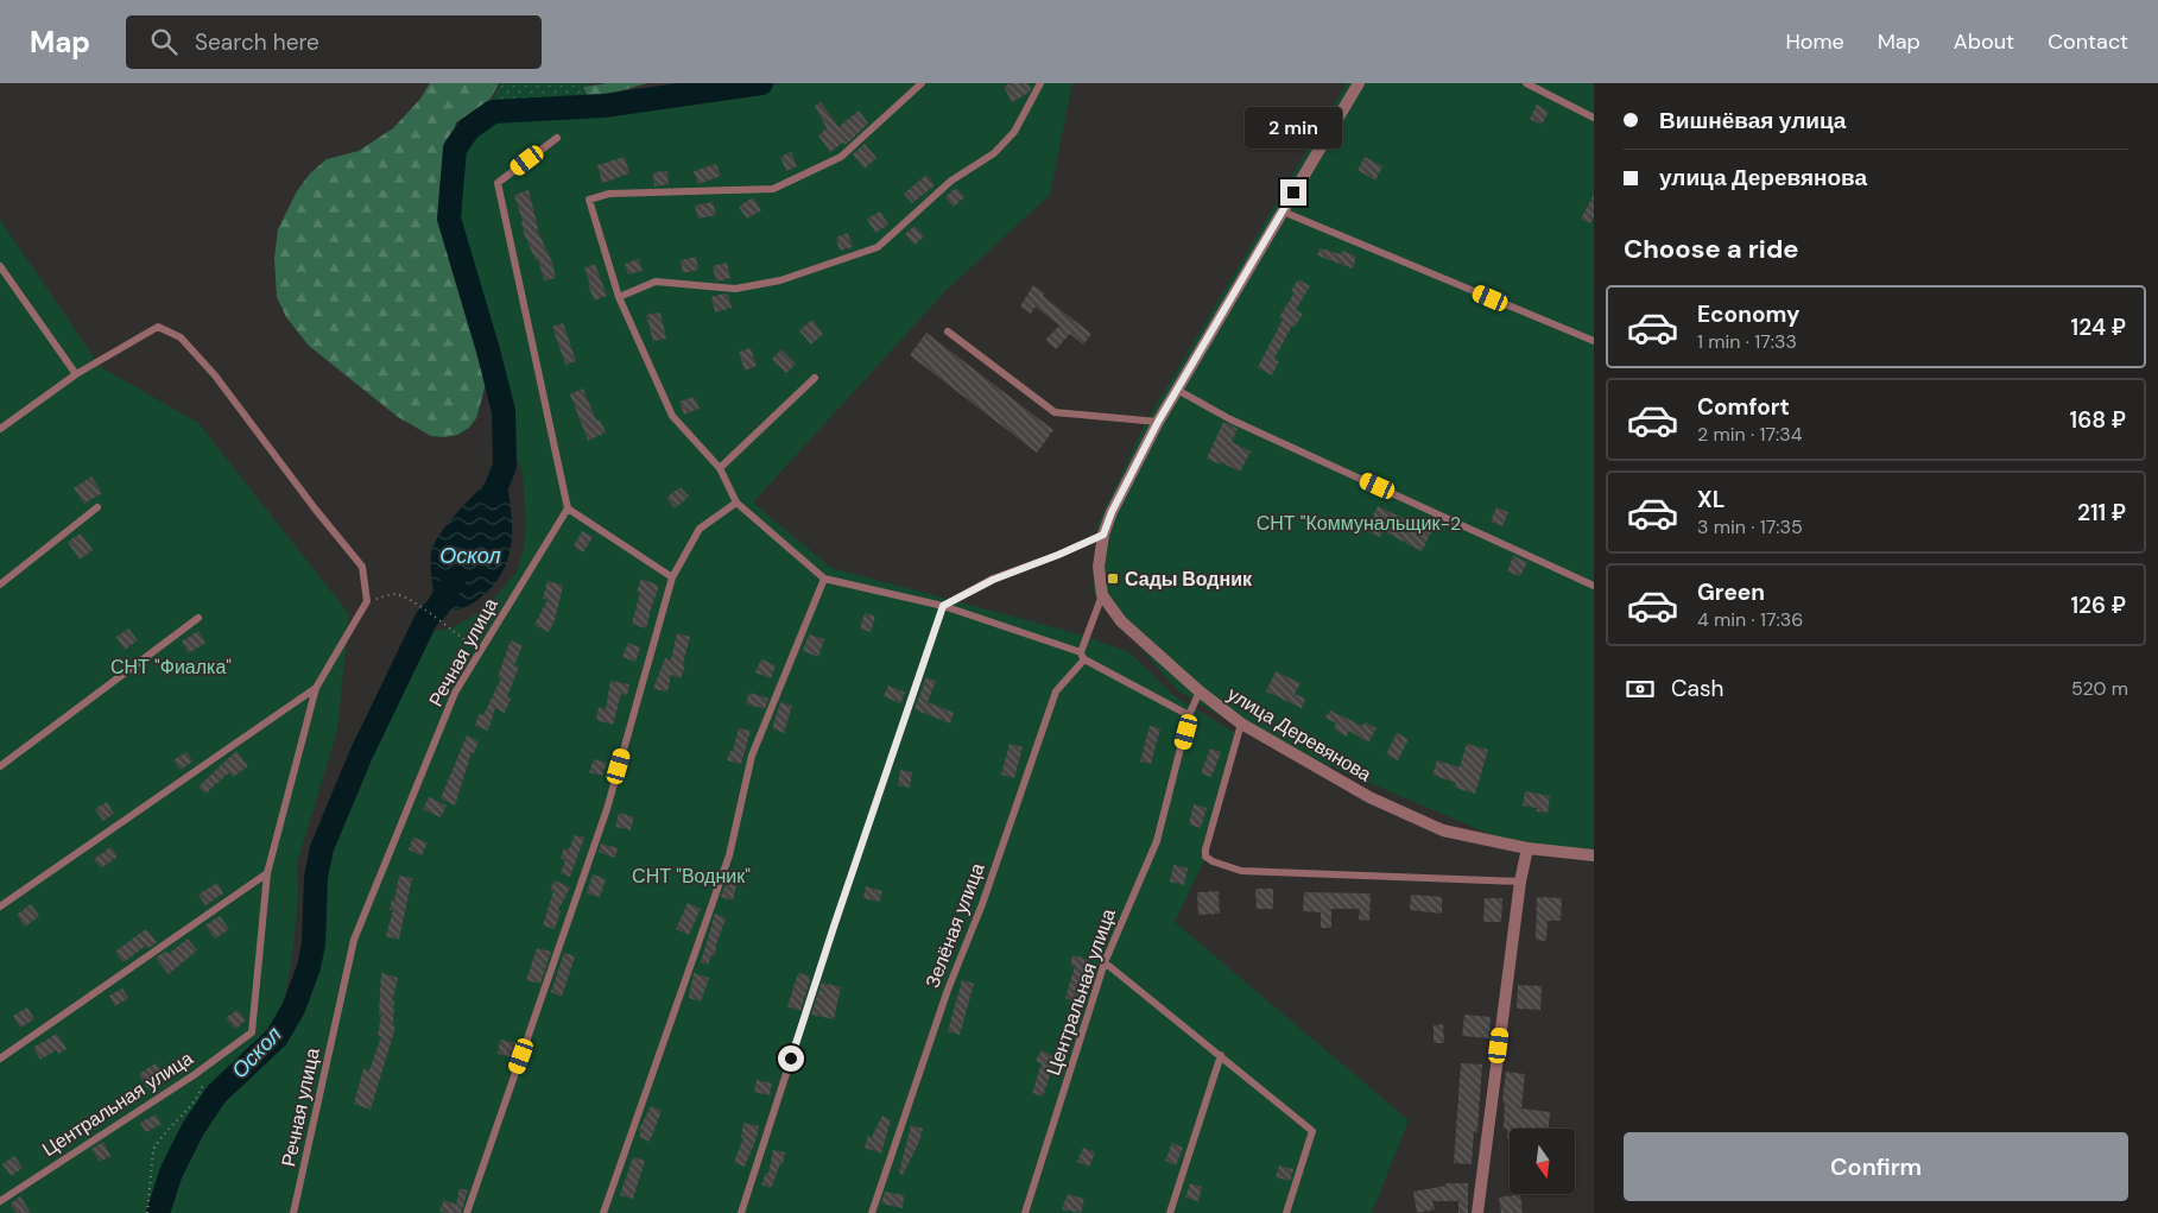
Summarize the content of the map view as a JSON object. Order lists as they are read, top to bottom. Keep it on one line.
{"streets":{"street":["улица Деревянова"],"lane":["Речная улица","Зелёная улица","Центральная улица"]},"crossings":[["улица Деревянова","Центральная улица"]],"water":["Оскол"],"parks":["СНТ \"Коммунальщик-2","СНТ \"Фиалка\"","СНТ \"Водник\""],"places":{"transit":["Сады Водник"]},"north":"bottom","page":{"header":"Map","search":"Search here","nav":["Home","Map","About","Contact"],"banner":["Вишнёвая улица","улица Деревянова"],"bubble":"2 min","heading":"Choose a ride","list":[{"name":"Economy","note":"1 min · 17:33","value":"124 ₽"},{"name":"Comfort","note":"2 min · 17:34","value":"168 ₽"},{"name":"XL","note":"3 min · 17:35","value":"211 ₽"},{"name":"Green","note":"4 min · 17:36","value":"126 ₽"}],"pay":["Cash","520 m"],"buttons":"Confirm"}}
